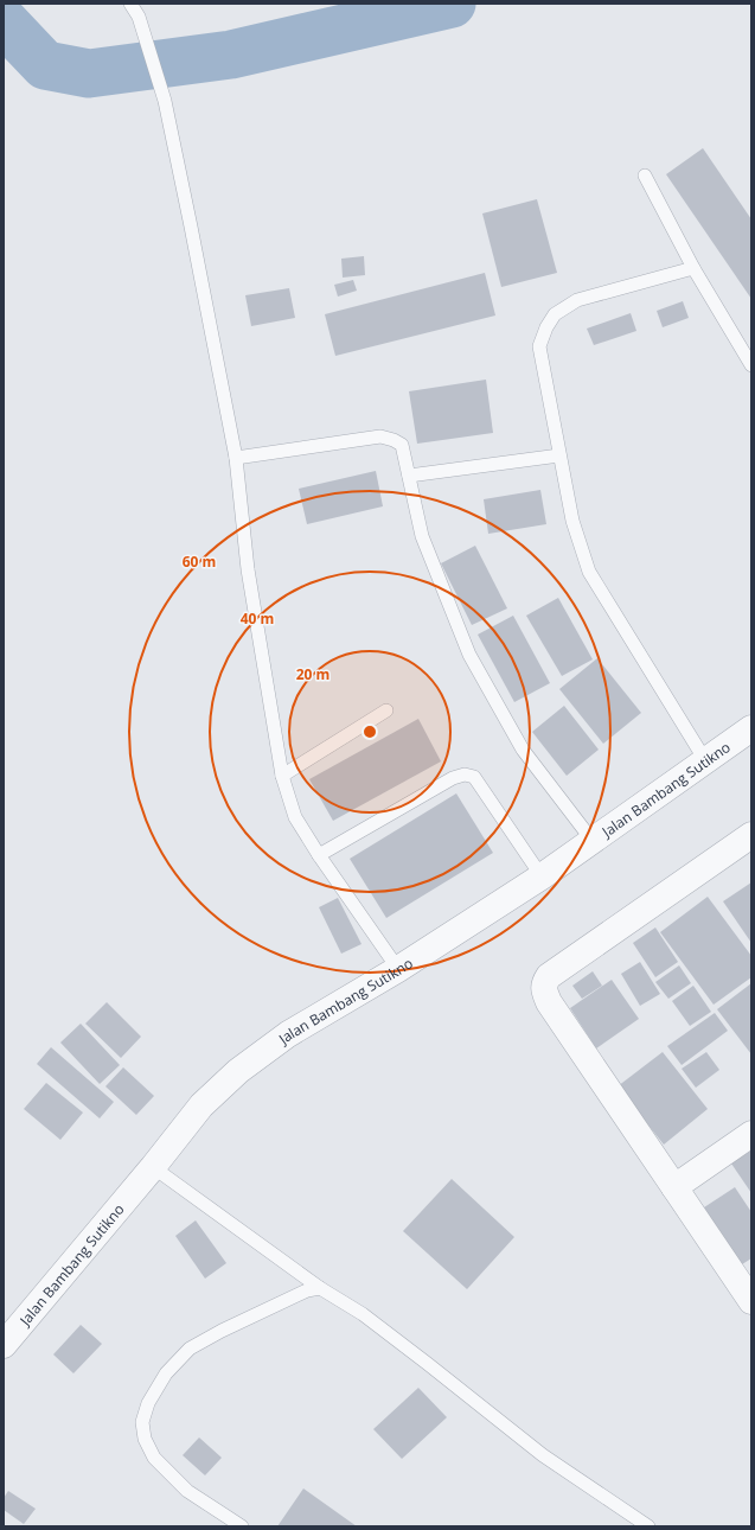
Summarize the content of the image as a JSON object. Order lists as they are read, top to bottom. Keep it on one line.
{"streets":{"street":["Jalan Bambang Sutikno"]},"rings":["60 m","40 m","20 m"]}
